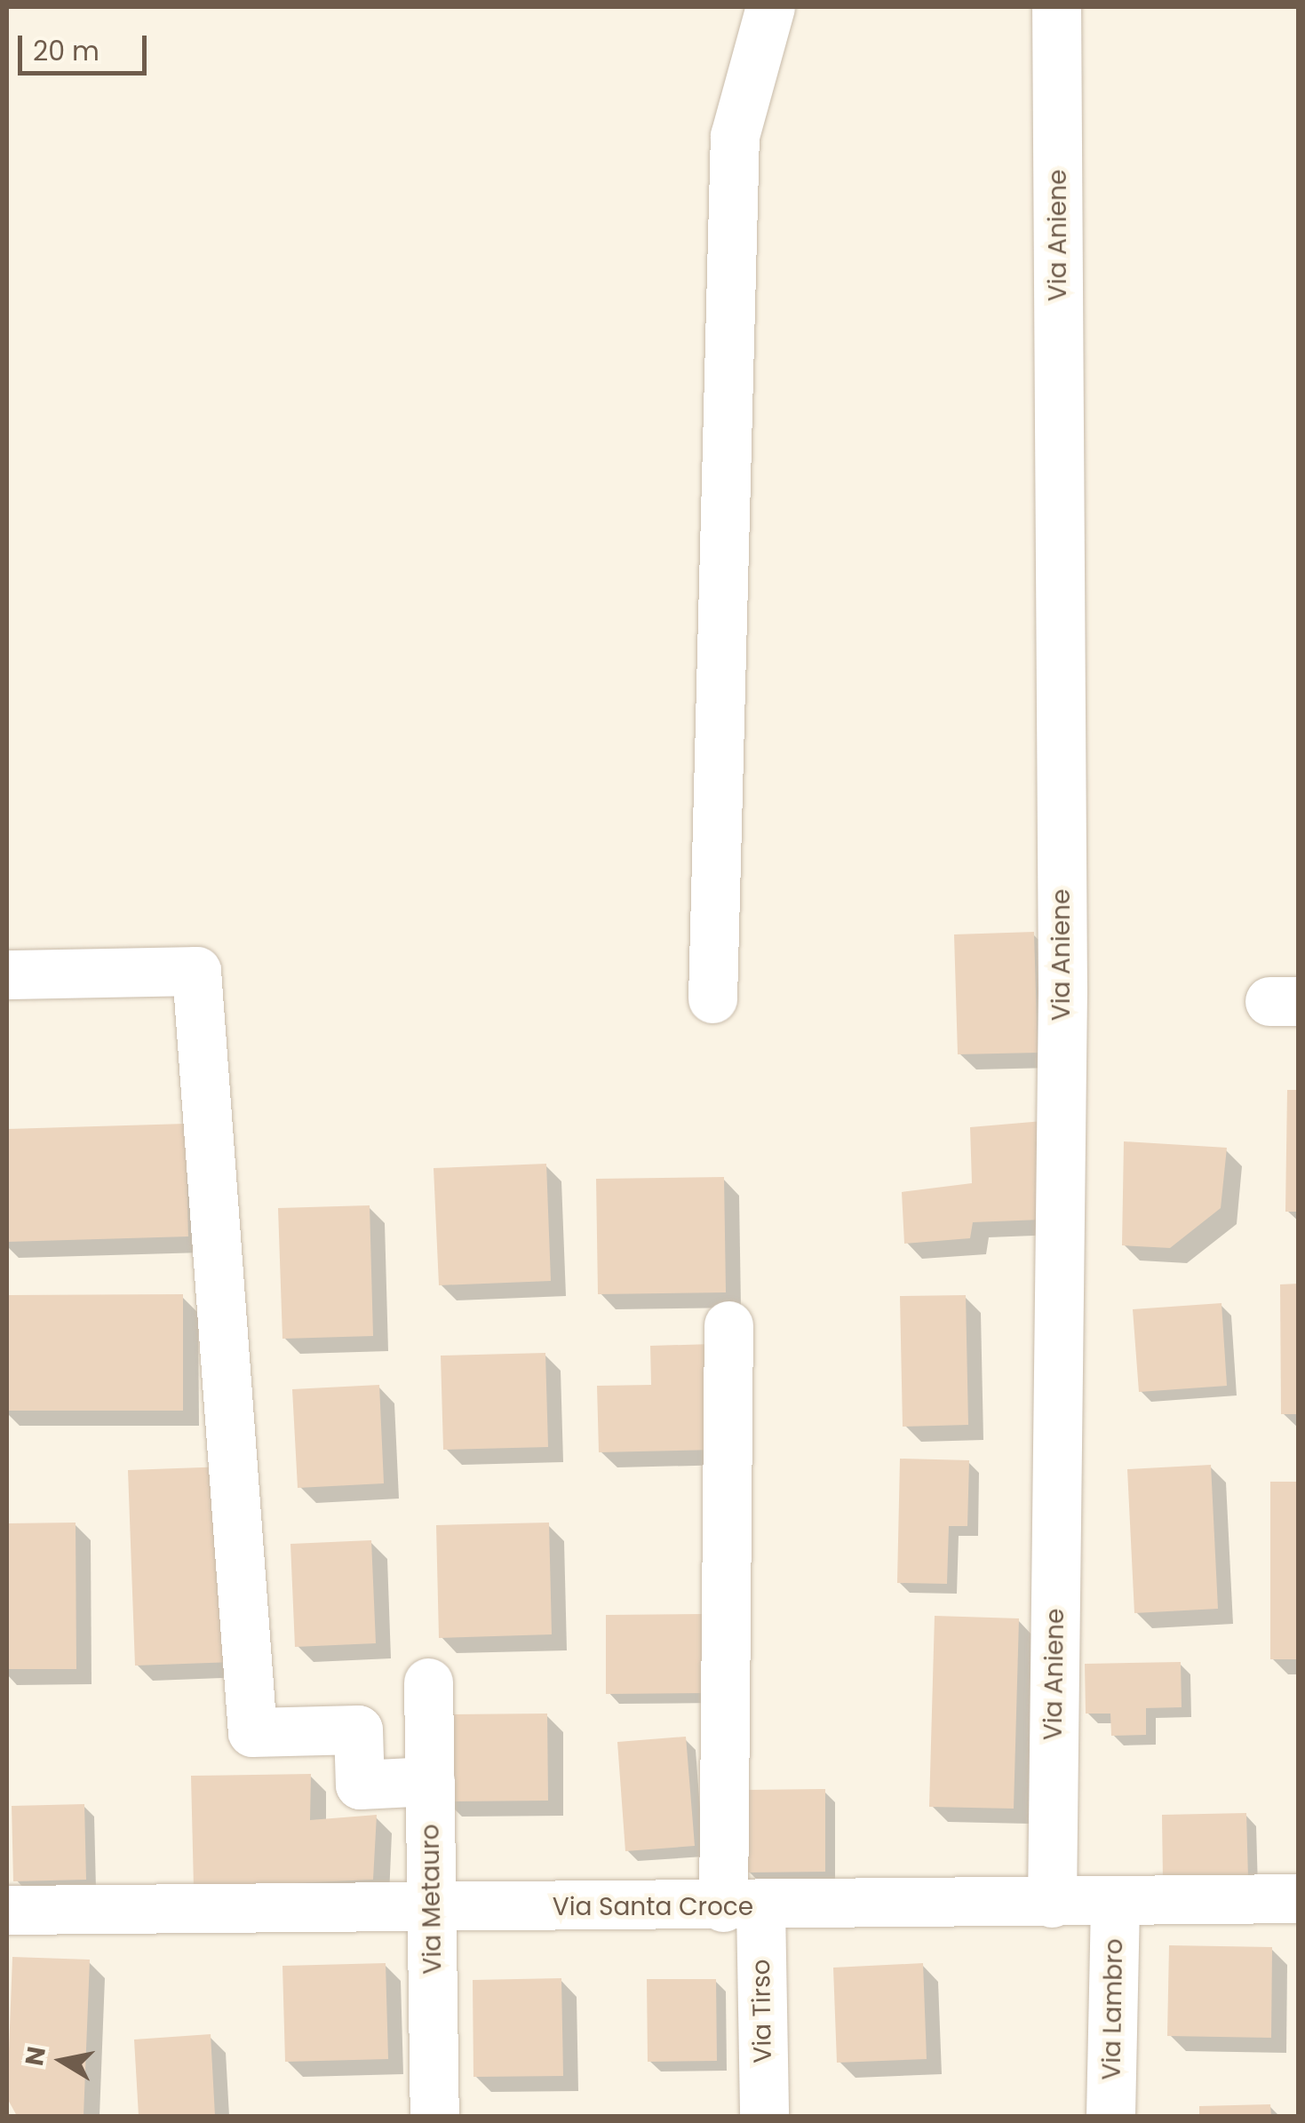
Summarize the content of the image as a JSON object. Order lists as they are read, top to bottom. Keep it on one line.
{"streets":{"street":["Via Aniene","Via Metauro","Via Santa Croce","Via Lambro","Via Tirso"]},"crossings":[["Via Aniene","Via Santa Croce"],["Via Metauro","Via Santa Croce"],["Via Santa Croce","Via Lambro"],["Via Santa Croce","Via Tirso"]],"scale_bar":"20 m","north":"left"}
